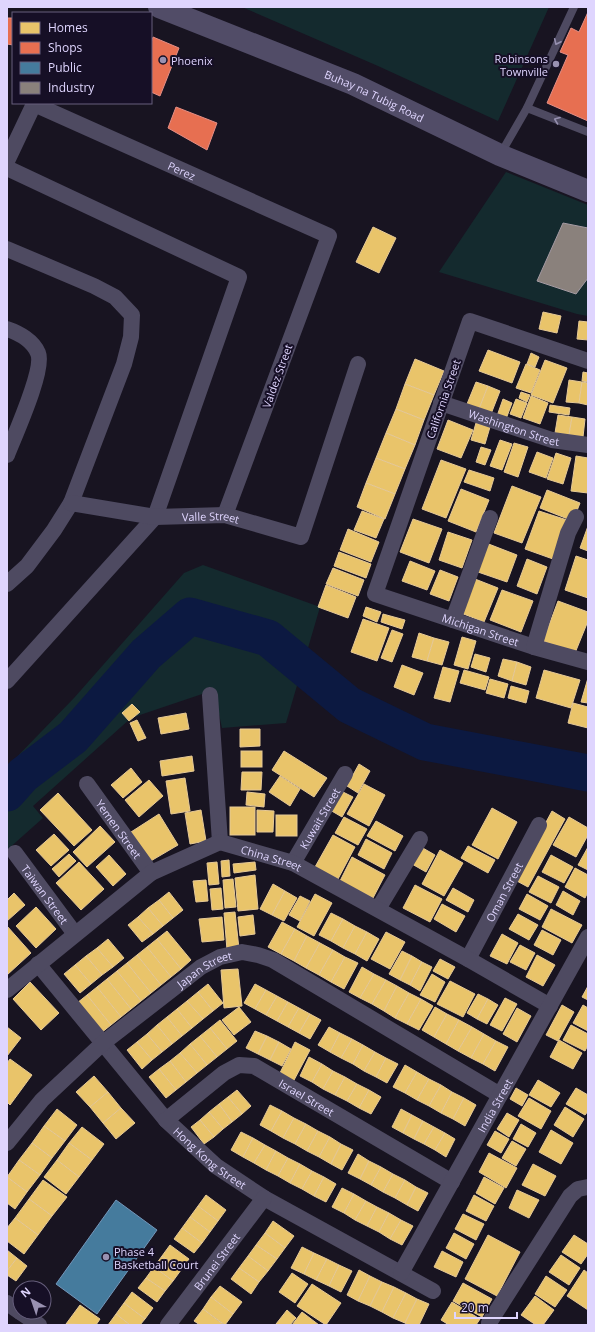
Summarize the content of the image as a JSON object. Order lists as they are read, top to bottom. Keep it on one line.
{"streets":{"main road":["Buhay na Tubig Road"],"street":["Perez","Valdez Street","California Street","Washington Street","Valle Street","Michigan Street","Kuwait Street","Yemen Street","China Street","Oman Street","Taiwan Street","Japan Street","Israel Street","India Street","Hong Kong Street","Brunei Street"]},"crossings":[["Perez","Valdez Street"],["Valdez Street","Valle Street"],["California Street","Washington Street"],["California Street","Michigan Street"],["Kuwait Street","China Street"],["China Street","Oman Street"],["China Street","India Street"],["Japan Street","India Street"],["Japan Street","Hong Kong Street"],["Israel Street","India Street"],["Israel Street","Hong Kong Street"],["India Street","Hong Kong Street"],["Hong Kong Street","Brunei Street"]],"places":["Phoenix","Robinsons Townville","Phase 4 Basketball Court"],"legend":["Homes","Shops","Public","Industry"],"scale_bar":"20 m","north":"top left"}
